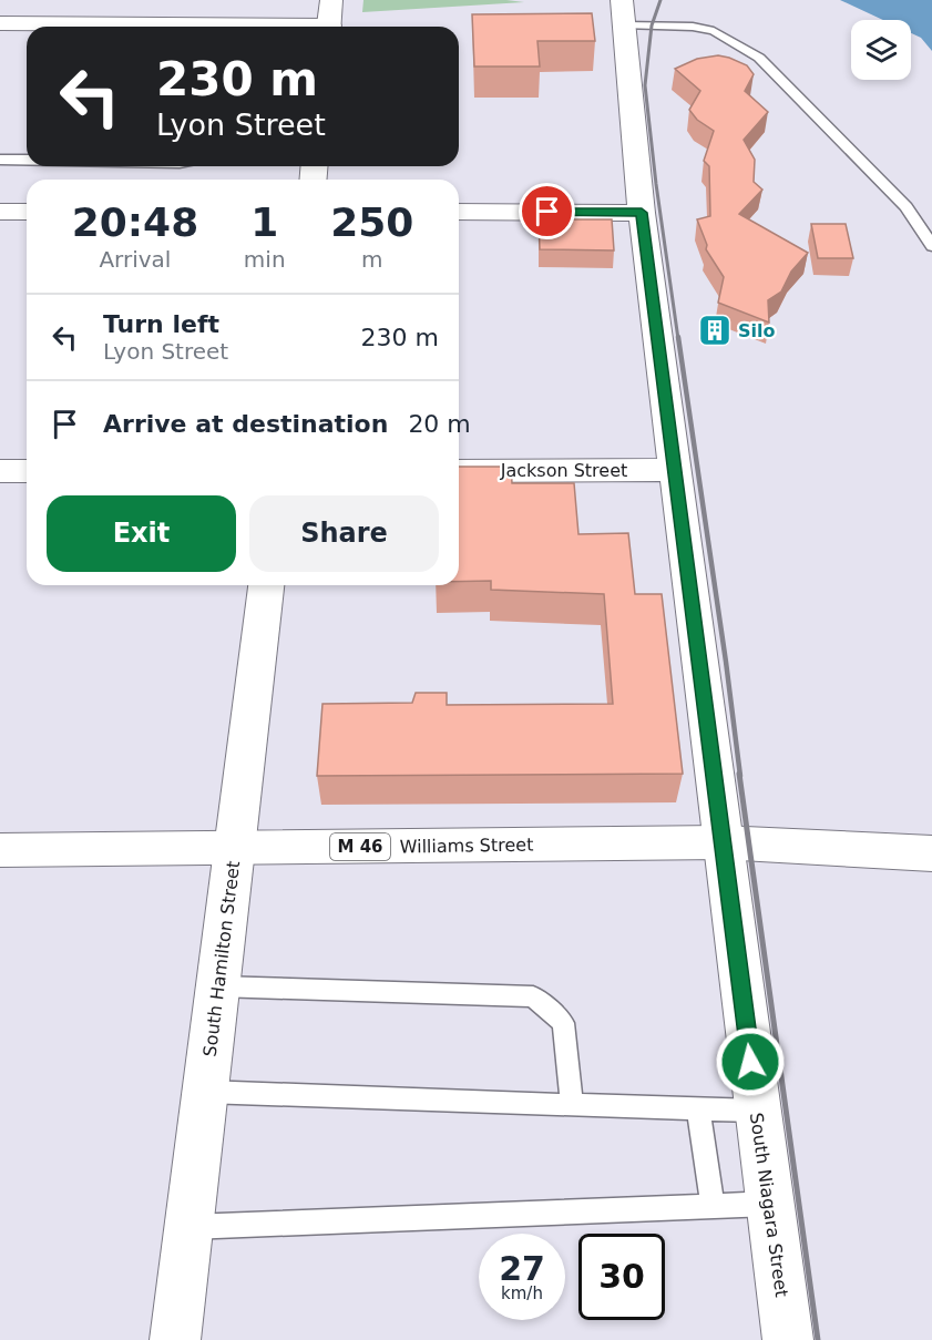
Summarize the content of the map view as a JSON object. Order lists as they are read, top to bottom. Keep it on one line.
{"streets":{"main road":["Jackson Street","Williams Street","M 46","South Hamilton Street","South Niagara Street"]},"crossings":[["Jackson Street","South Niagara Street"],["Williams Street","South Hamilton Street"],["Williams Street","South Niagara Street"]],"places":{"building":["Silo"]},"page":{"turn":["230 m","Lyon Street"],"eta":["20:48","Arrival","1","min","250","m"],"list":[{"name":"Turn left","note":"Lyon Street","value":"230 m"},{"name":"Arrive at destination","value":"20 m"}],"buttons":["Exit","Share"],"speed":"27 km/h","limit":"30"}}
